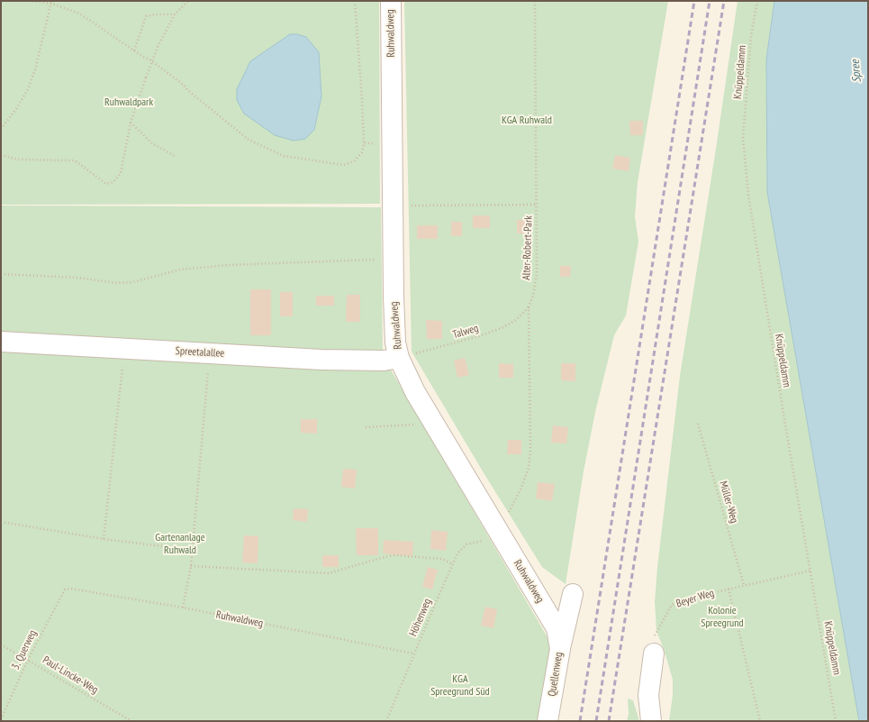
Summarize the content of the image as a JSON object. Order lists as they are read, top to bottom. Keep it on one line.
{"streets":{"street":["Ruhwaldweg","Spreetalallee","Quellenweg"],"path":["Knüppeldamm","Alter-Robert-Park","Talweg","Müller-Weg","Beyer Weg","Höhenweg","3. Querweg","Paul-Lincke-Weg"]},"crossings":[["Ruhwaldweg","Alter-Robert-Park"],["Ruhwaldweg","Talweg"],["Ruhwaldweg","Spreetalallee"],["Ruhwaldweg","Höhenweg"],["Ruhwaldweg","3. Querweg"],["Ruhwaldweg","Quellenweg"],["Knüppeldamm","Beyer Weg"],["Alter-Robert-Park","Talweg"],["Alter-Robert-Park","Höhenweg"],["Talweg","Spreetalallee"],["Müller-Weg","Beyer Weg"],["3. Querweg","Paul-Lincke-Weg"]],"water":["Spree"],"parks":["Ruhwaldpark","KGA Ruhwald","Gartenanlage Ruhwald","Kolonie Spreegrund","KGA Spreegrund Süd"]}
